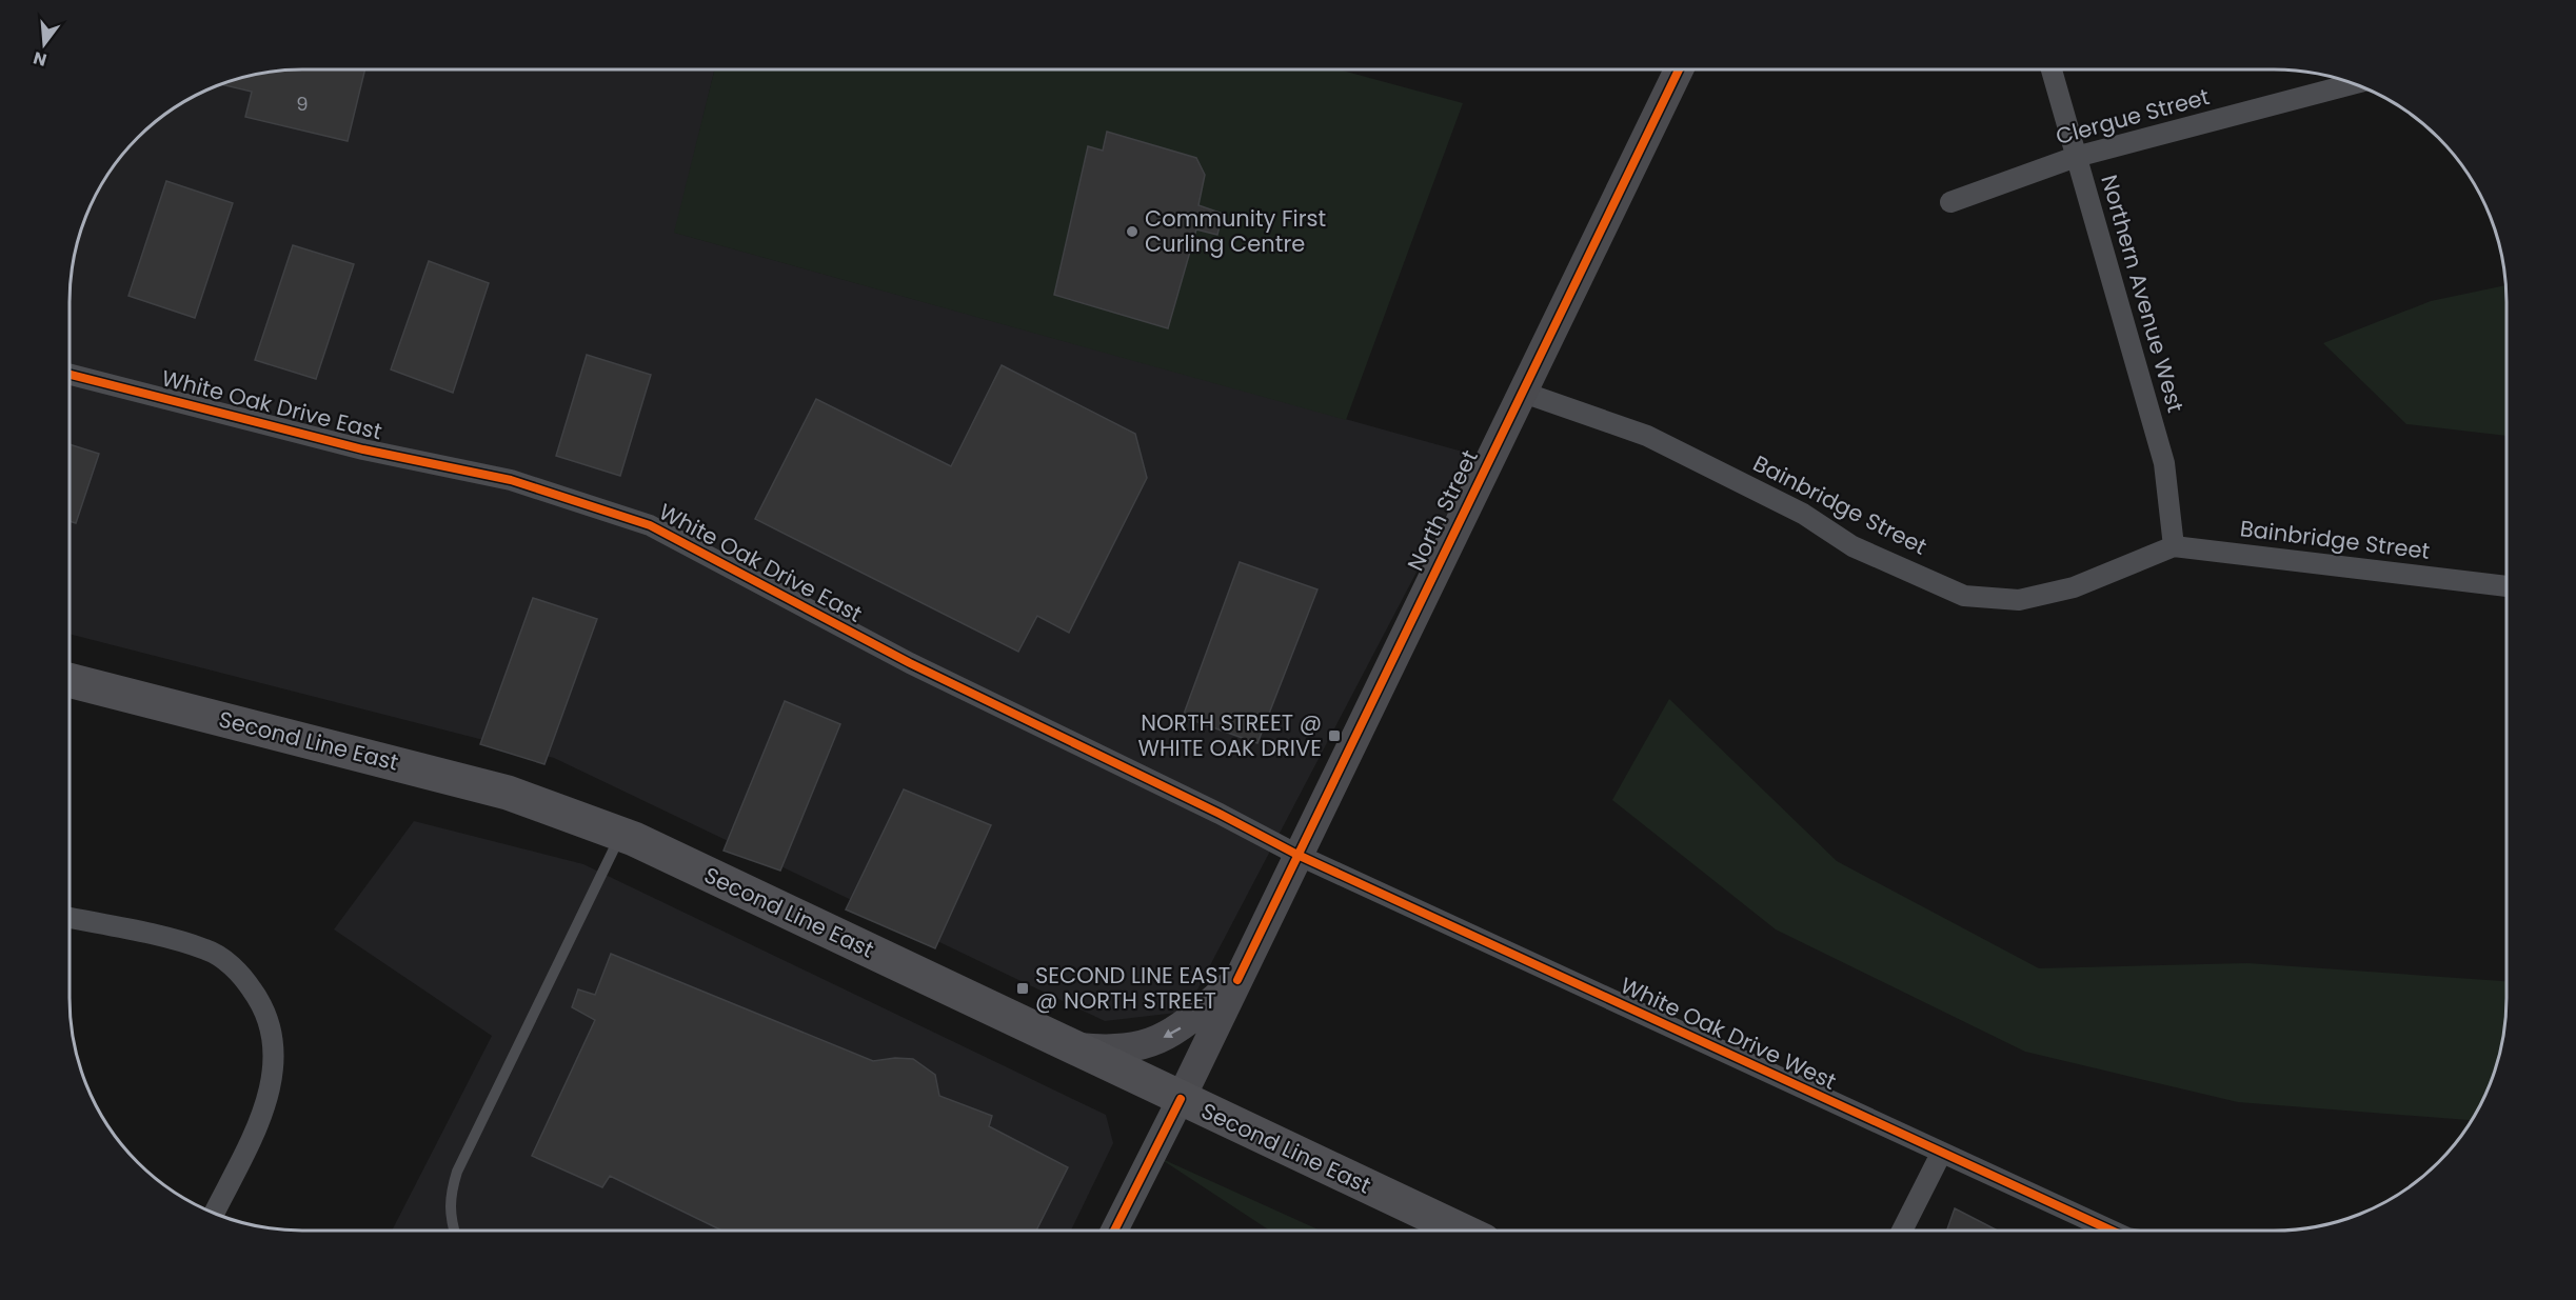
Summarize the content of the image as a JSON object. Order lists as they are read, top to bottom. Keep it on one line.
{"streets":{"highway":["Second Line East"],"main road":["North Street"],"street":["Clergue Street","Northern Avenue West","White Oak Drive East","Bainbridge Street","White Oak Drive West"]},"crossings":[["Clergue Street","Northern Avenue West"],["Northern Avenue West","Bainbridge Street"],["White Oak Drive East","North Street"],["White Oak Drive East","White Oak Drive West"],["Bainbridge Street","North Street"],["North Street","Second Line East"],["North Street","White Oak Drive West"]],"places":{"other":["Community First Curling Centre"],"transit":["NORTH STREET @ WHITE OAK DRIVE","SECOND LINE EAST @ NORTH STREET"]},"house_numbers":["9"],"north":"bottom"}
